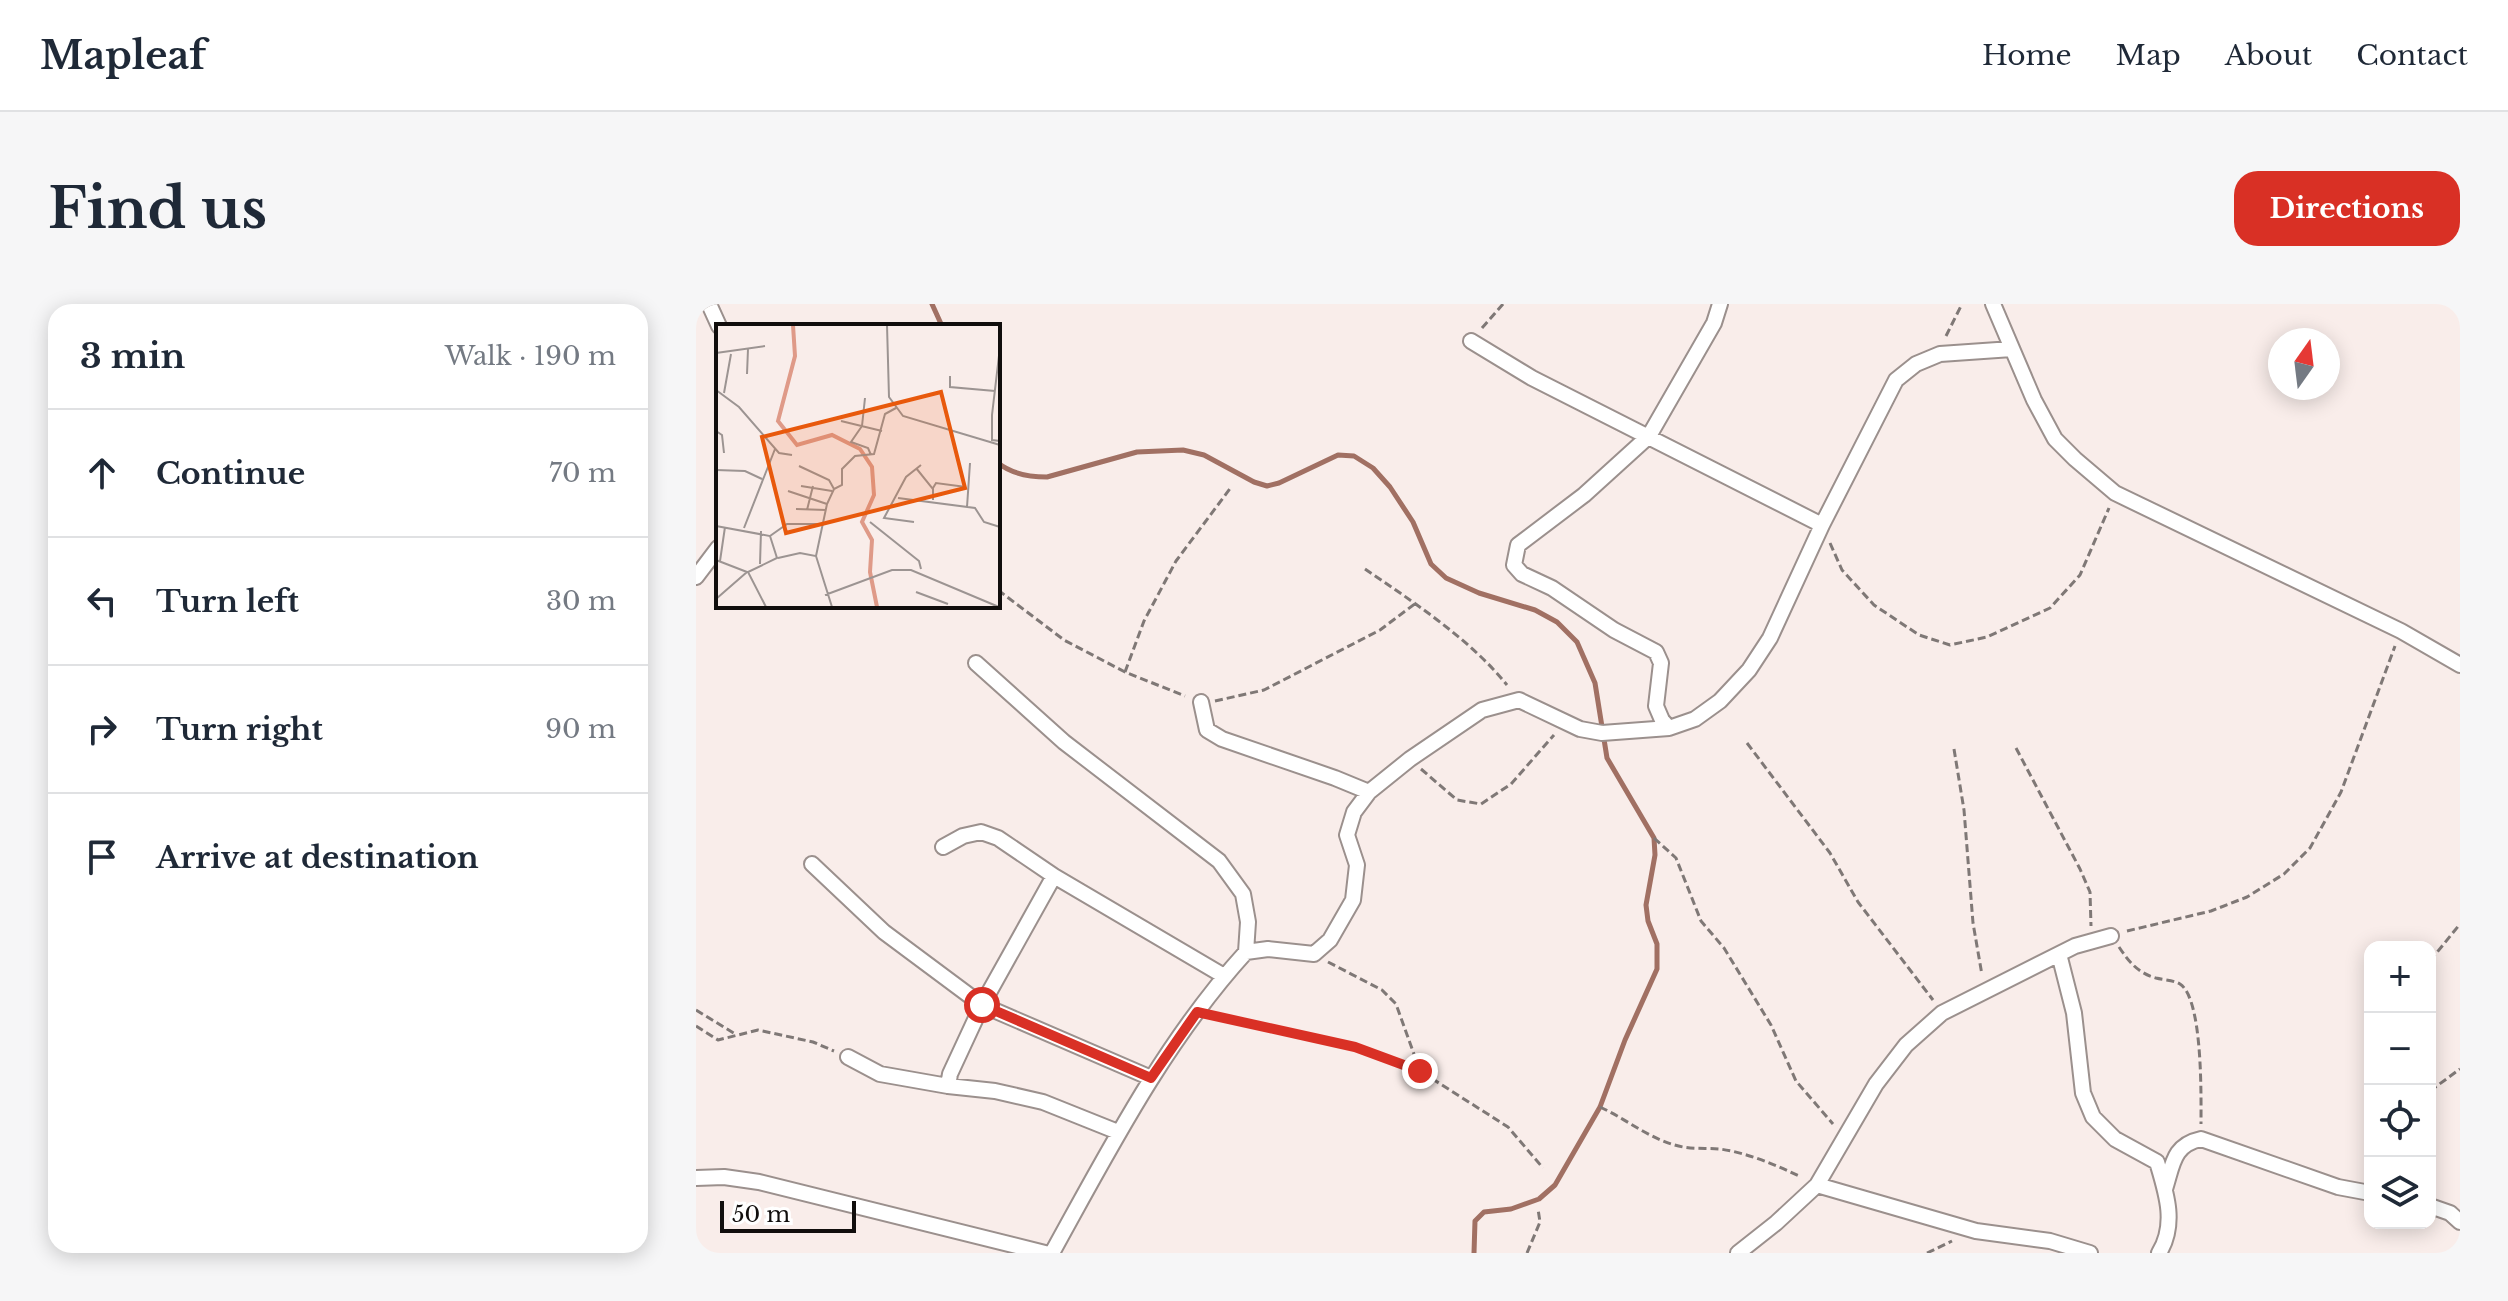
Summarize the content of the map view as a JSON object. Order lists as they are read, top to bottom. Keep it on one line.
{"scale_bar":"50 m","north":"top","page":{"header":"Mapleaf","nav":["Home","Map","About","Contact"],"buttons":"Directions","title":"Find us","heading":["3 min","Walk · 190 m"],"list":[["Continue","70 m"],["Turn left","30 m"],["Turn right","90 m"],"Arrive at destination"],"map_buttons":["+","−"],"scale":"50 m"}}
